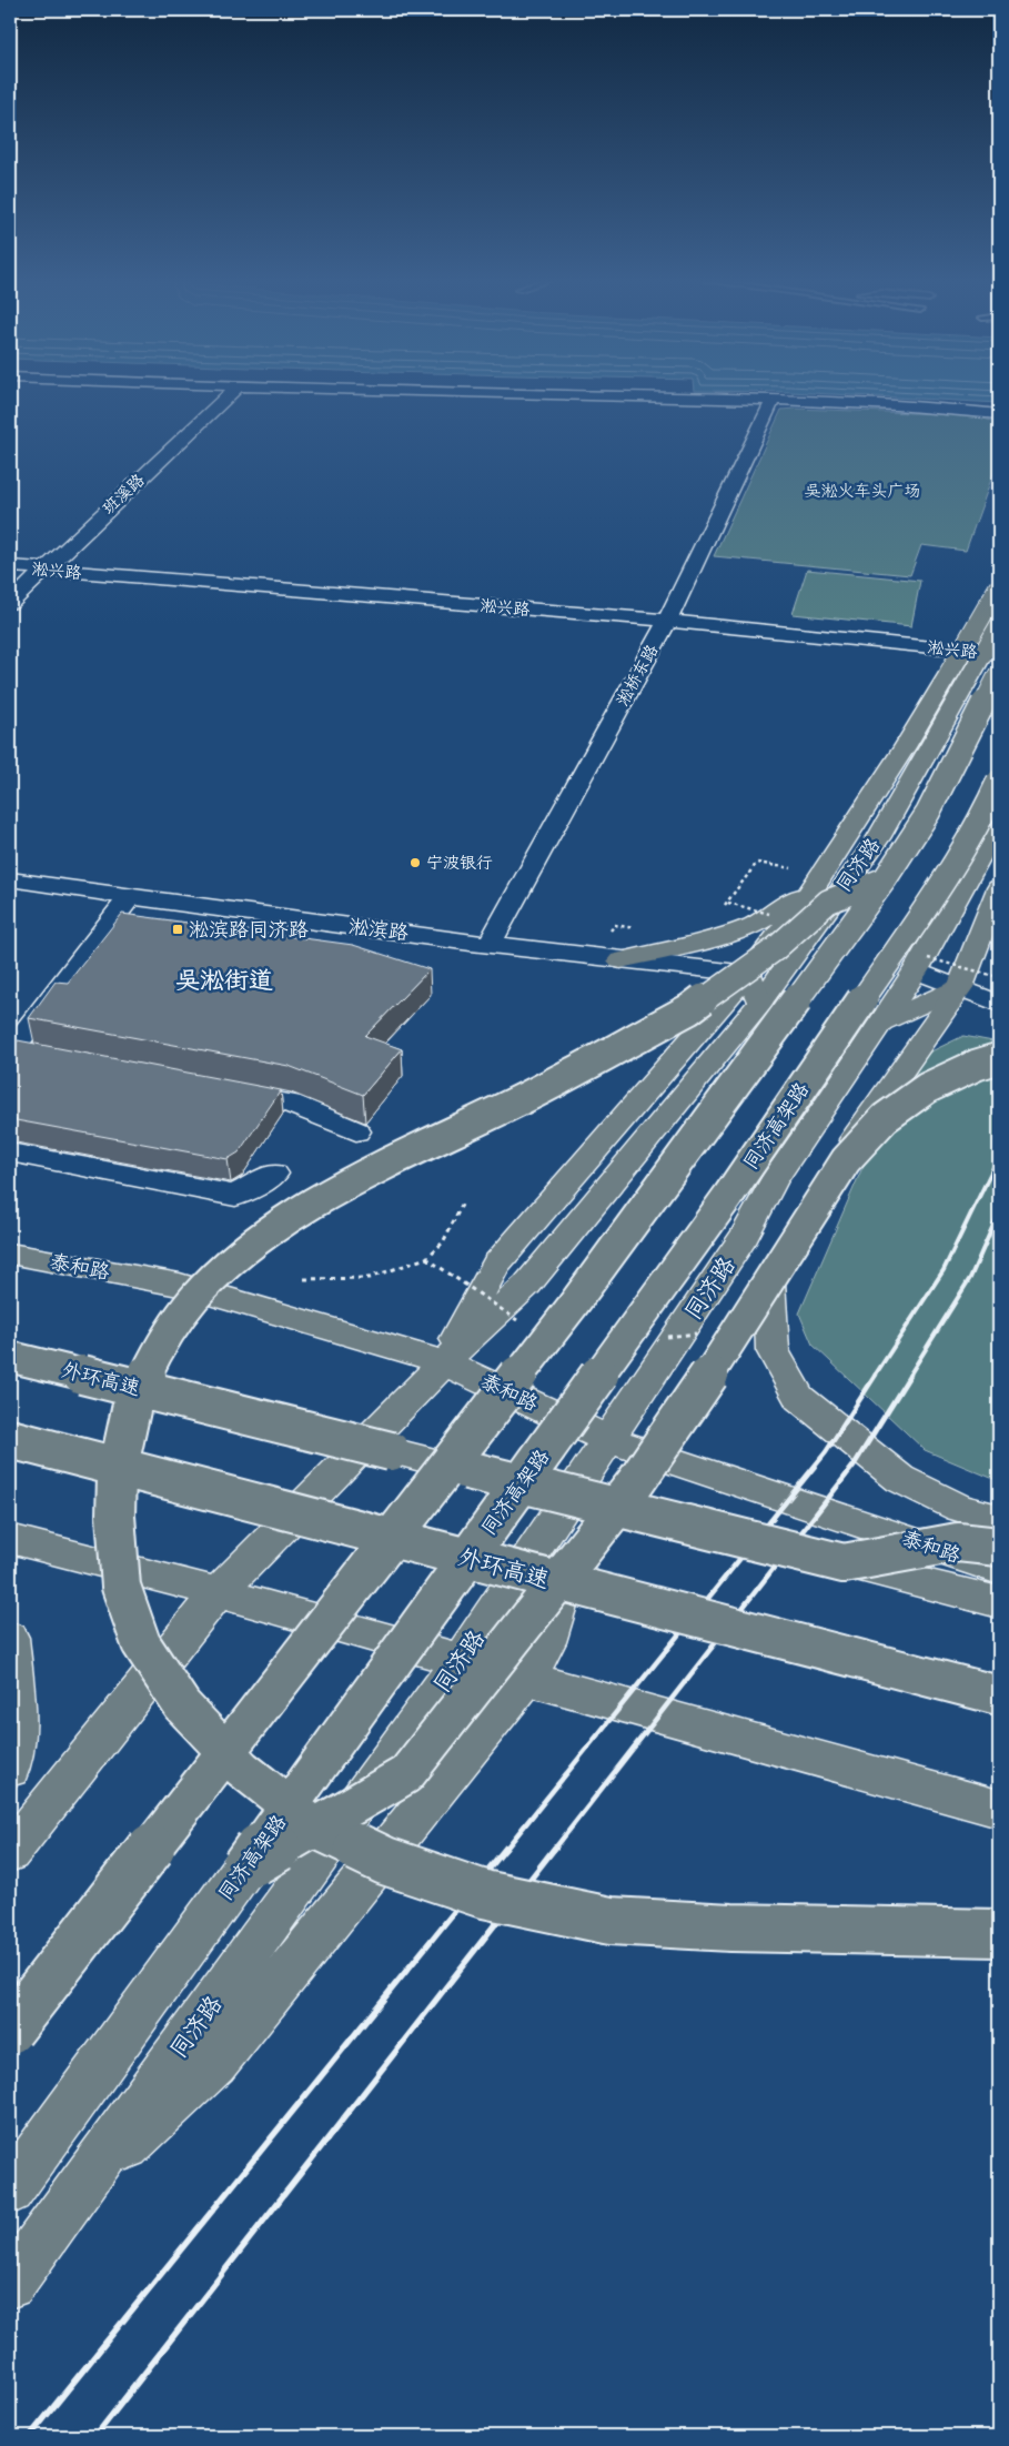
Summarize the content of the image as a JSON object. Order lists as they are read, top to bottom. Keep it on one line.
{"streets":{"main road":["同济路","同济高架路","泰和路","外环高速"],"street":["班溪路","淞兴路","淞桥东路","淞滨路"]},"crossings":[["班溪路","淞兴路"],["淞兴路","淞桥东路"],["淞兴路","同济路"],["淞桥东路","淞滨路"],["同济路","淞滨路"],["同济路","泰和路"]],"districts":["吴淞街道"],"parks":["吴淞火车头广场"],"places":{"other":["宁波银行"],"transit":["淞滨路同济路"]}}
